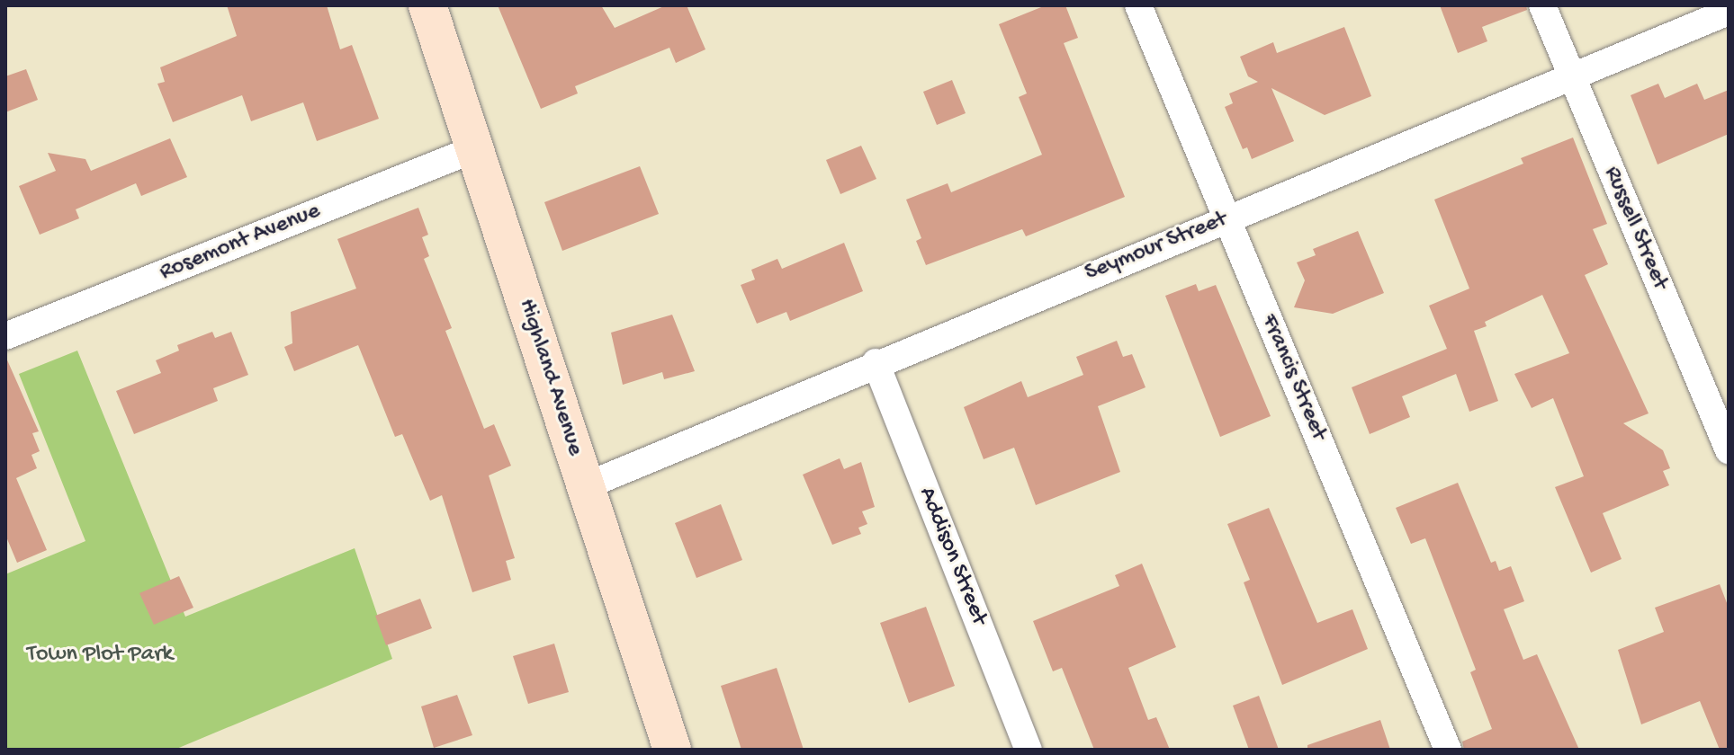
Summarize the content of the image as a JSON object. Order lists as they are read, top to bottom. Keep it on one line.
{"streets":{"main road":["Highland Avenue"],"street":["Russell Street","Rosemont Avenue","Seymour Street","Francis Street","Addison Street"]},"crossings":[["Russell Street","Seymour Street"],["Rosemont Avenue","Highland Avenue"],["Seymour Street","Highland Avenue"],["Seymour Street","Francis Street"],["Seymour Street","Addison Street"]],"parks":["Town Plot Park"]}
